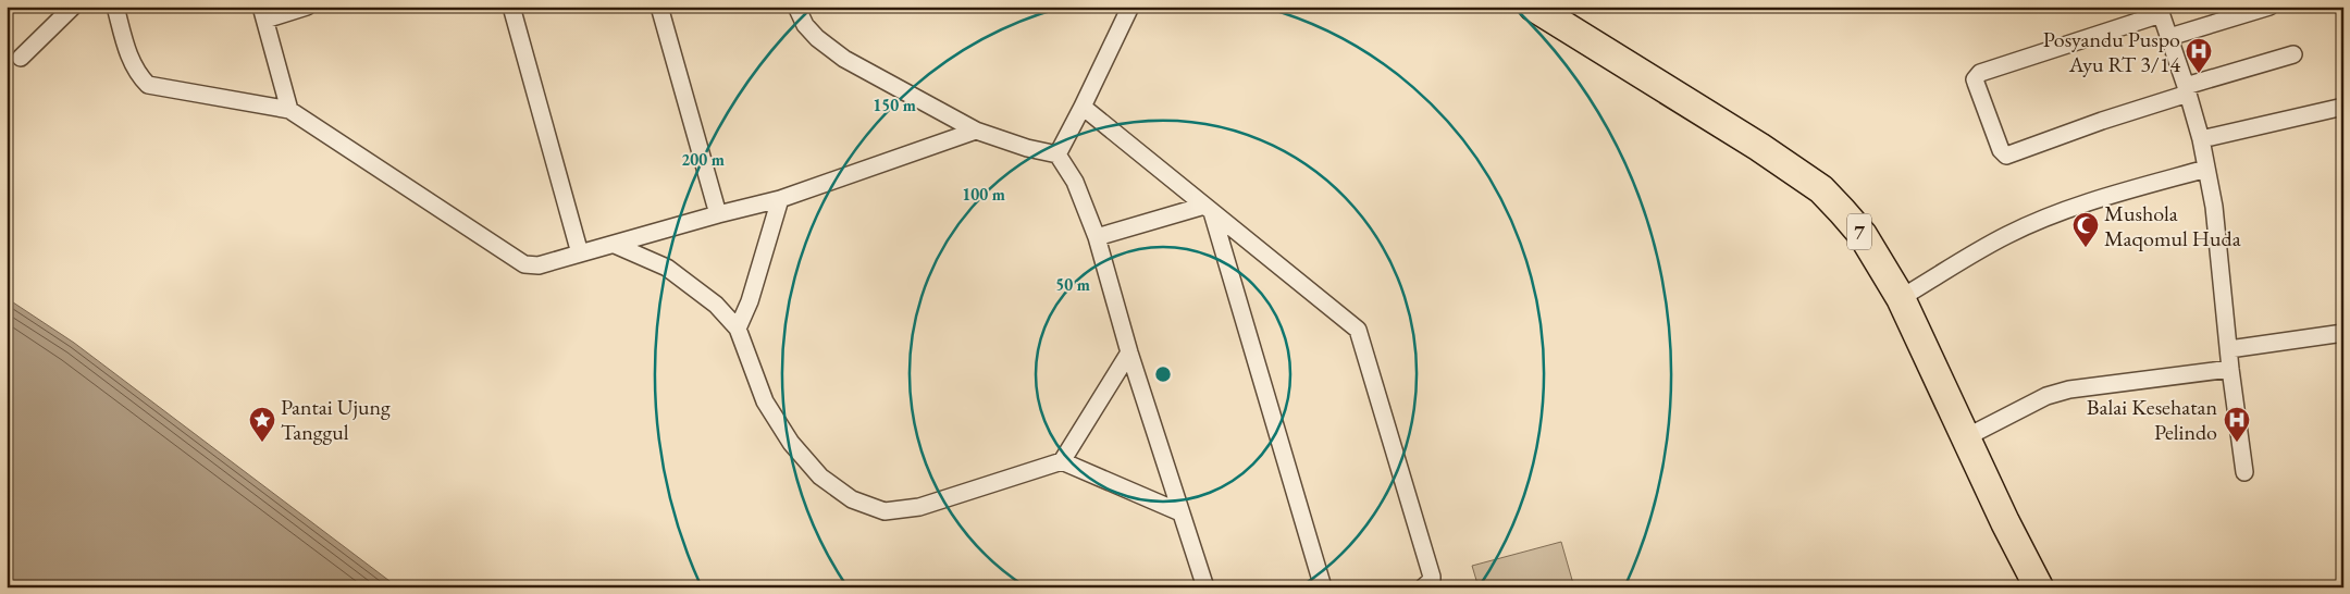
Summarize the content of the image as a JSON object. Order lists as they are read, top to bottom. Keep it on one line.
{"streets":{"highway":["7"]},"places":{"hospital":["Posyandu Puspo Ayu RT 3/14","Balai Kesehatan Pelindo"],"mosque":["Mushola Maqomul Huda"],"place":["Pantai Ujung Tanggul"]},"rings":["150 m","200 m","100 m","50 m"]}
